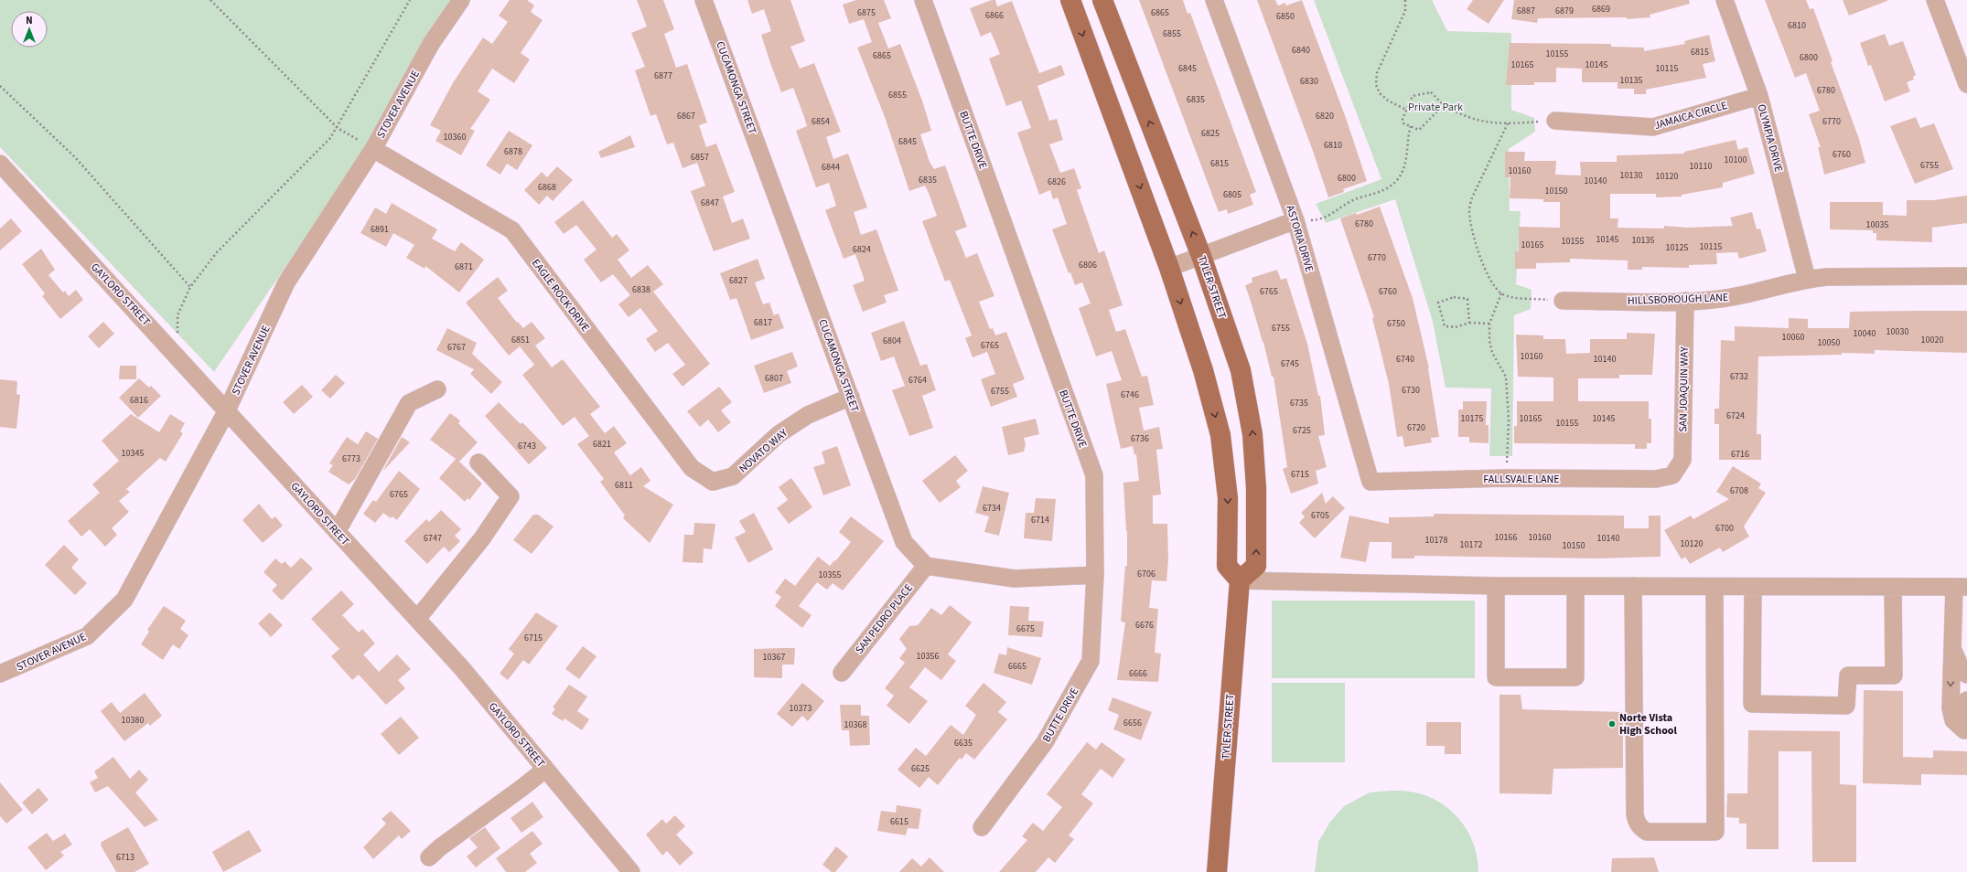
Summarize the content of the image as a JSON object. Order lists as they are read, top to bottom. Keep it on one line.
{"streets":{"main road":["TYLER STREET"],"street":["CUCAMONGA STREET","STOVER AVENUE","JAMAICA CIRCLE","OLYMPIA DRIVE","BUTTE DRIVE","ASTORIA DRIVE","GAYLORD STREET","EAGLE ROCK DRIVE","HILLSBOROUGH LANE","SAN JOAQUIN WAY","NOVATO WAY","FALLSVALE LANE","SAN PEDRO PLACE"]},"crossings":[["CUCAMONGA STREET","NOVATO WAY"],["CUCAMONGA STREET","SAN PEDRO PLACE"],["STOVER AVENUE","GAYLORD STREET"],["STOVER AVENUE","EAGLE ROCK DRIVE"],["JAMAICA CIRCLE","OLYMPIA DRIVE"],["OLYMPIA DRIVE","HILLSBOROUGH LANE"],["ASTORIA DRIVE","FALLSVALE LANE"],["EAGLE ROCK DRIVE","NOVATO WAY"],["HILLSBOROUGH LANE","SAN JOAQUIN WAY"],["SAN JOAQUIN WAY","FALLSVALE LANE"]],"parks":["Private Park"],"places":["Norte Vista High School"],"house_numbers":["6869","6887","6879","6875","6865","6866","6850","6810","6855","6840","6815","10155","6865","6800","10165","10145","6845","10115","6877","10135","6830","6780","6855","6835","6867","6820","6854","6770","6825","10360","6845","6810","6878","6760","6857","10100","6815","6755","10110","6844","10160","10130","10120","6800","6835","10140","6826","6868","10150","6805","6847","6780","10035","6891","10145","10135","10155","10165","10115","10125","6824","6770","6806","6871","6827","6838","6765","6760","6817","6750","6755","10030","10040","10060","6851","10020","6804","10050","6765","6767","10160","6740","10140","6745","6732","6807","6764","6730","6755","6746","6816","6735","6724","10175","10165","10145","10155","6720","6725","6736","6821","6743","10345","6716","6773","6715","6811","6708","6765","6734","6705","6714","6700","10166","10160","6747","10140","10178","10120","10172","10150","6706","10355","6676","6675","6715","10356","10367","6665","6666","10373","10380","6656","10368","6635","6625","6615","6713"],"north":"top"}
